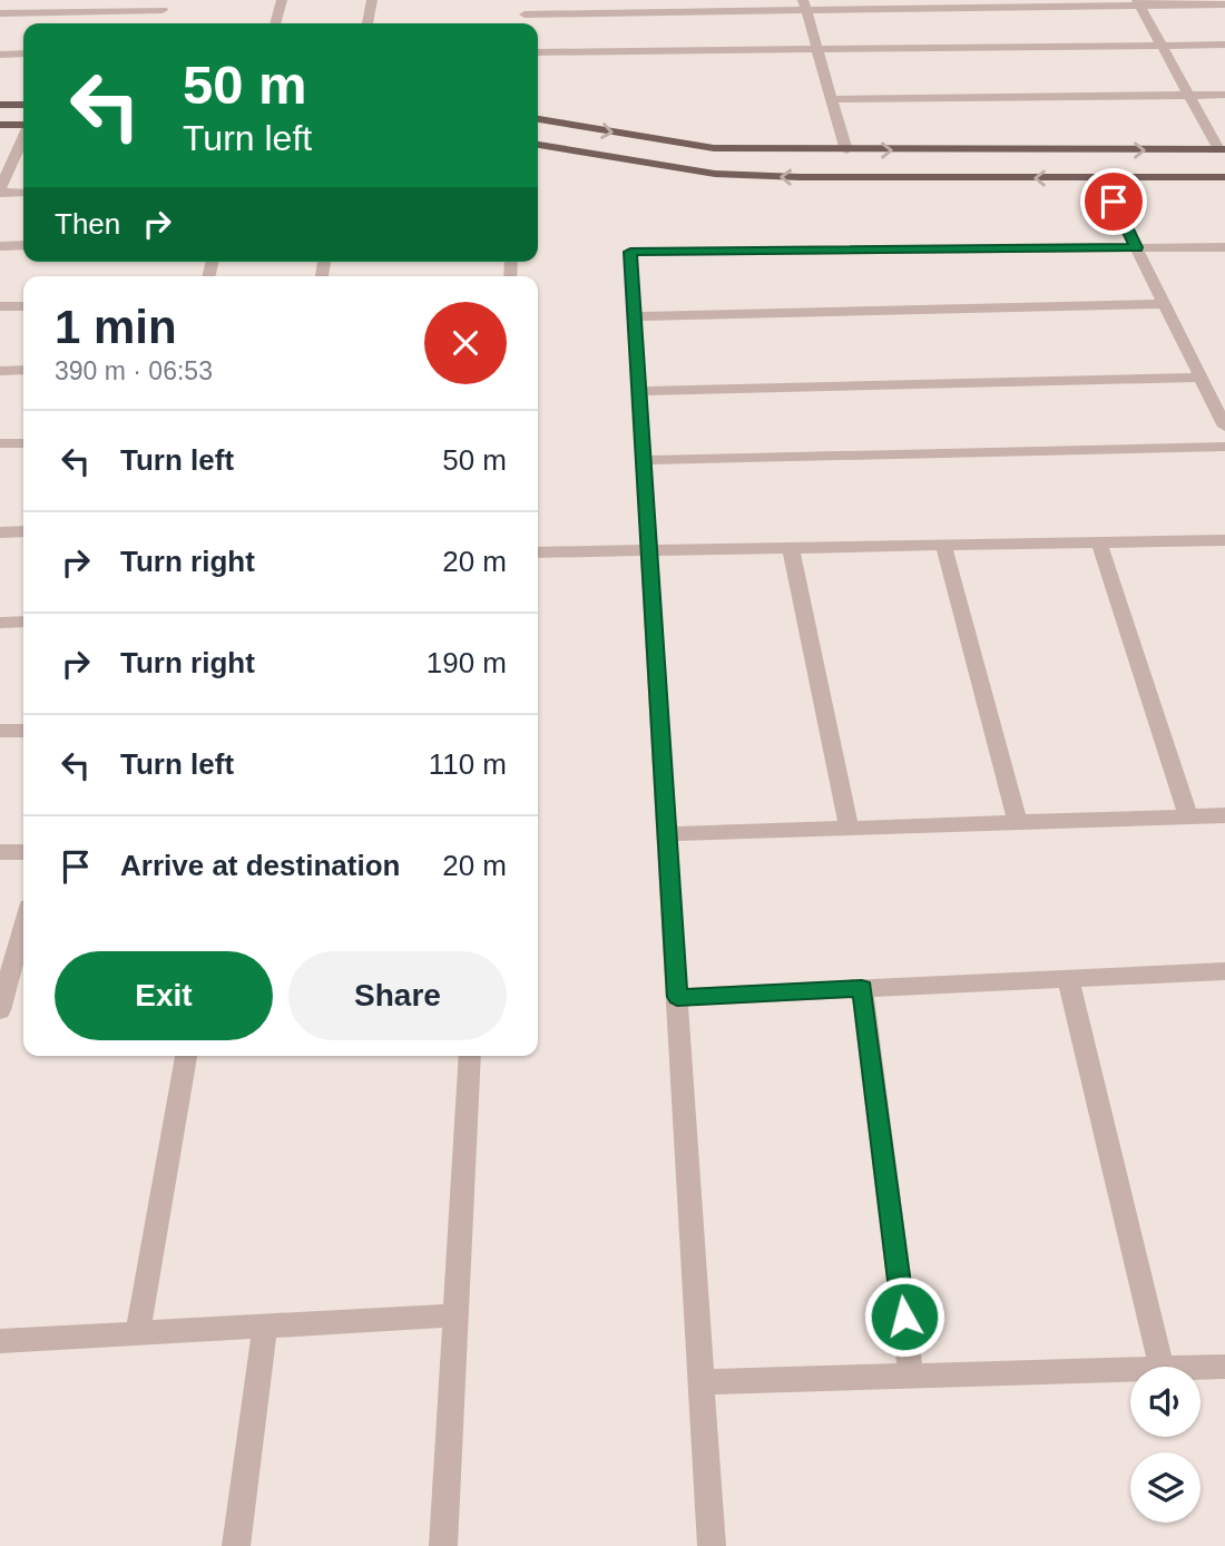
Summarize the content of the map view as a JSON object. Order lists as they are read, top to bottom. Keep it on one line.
{"page":{"turn":["50 m","Turn left"],"then":"Then","heading":["1 min","390 m · 06:53"],"list":[{"name":"Turn left","value":"50 m"},{"name":"Turn right","value":"20 m"},{"name":"Turn right","value":"190 m"},{"name":"Turn left","value":"110 m"},{"name":"Arrive at destination","value":"20 m"}],"buttons":["Exit","Share"]}}
